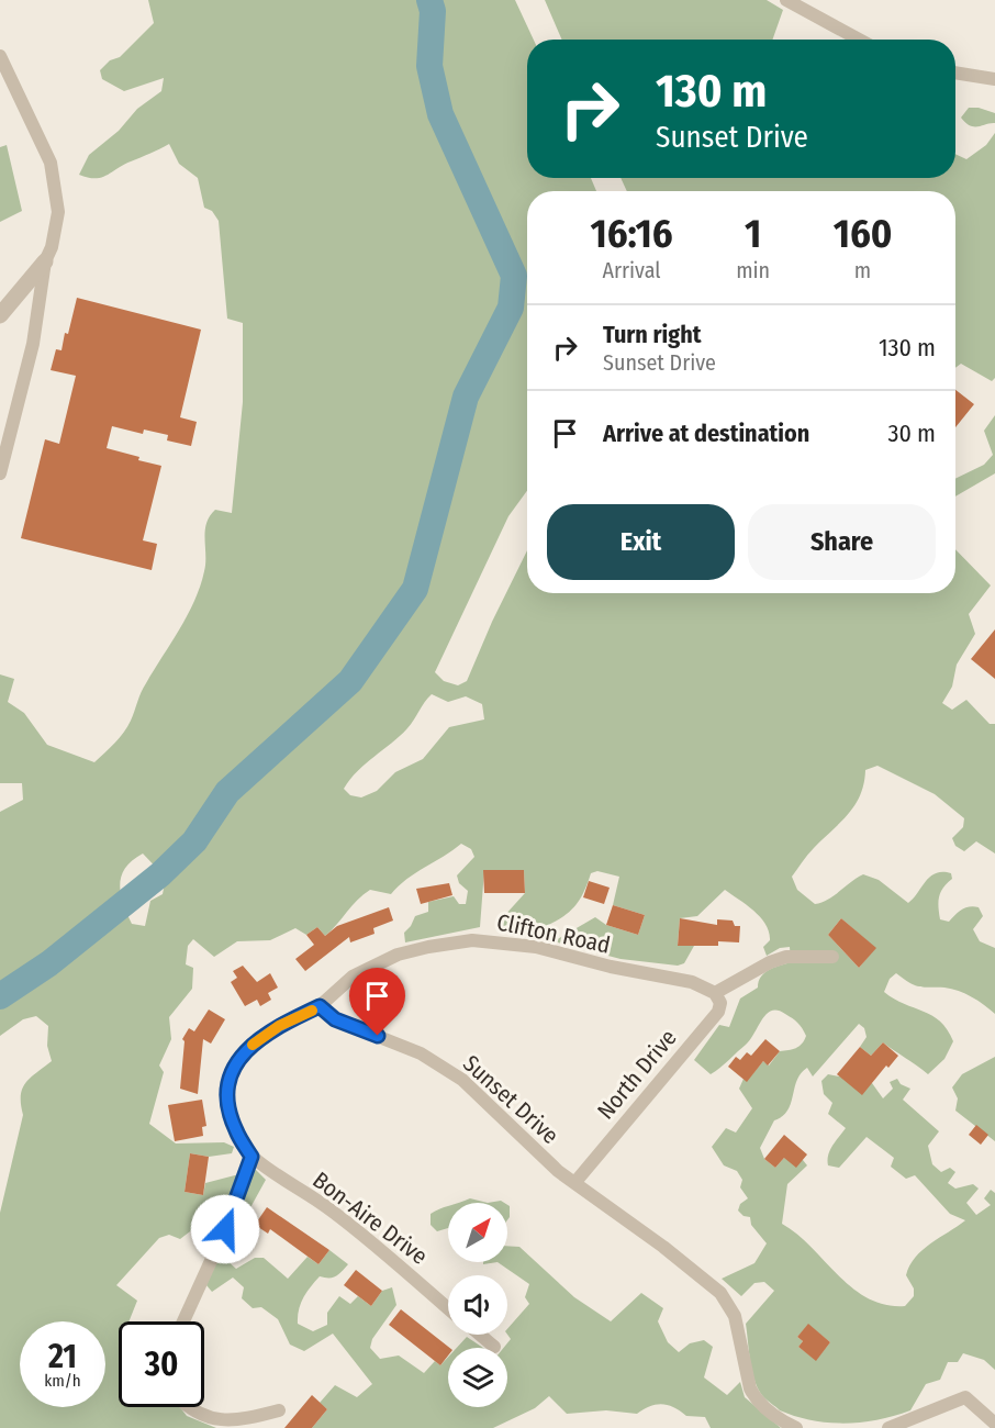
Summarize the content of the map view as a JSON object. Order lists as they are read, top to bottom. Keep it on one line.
{"streets":{"street":["Clifton Road","North Drive","Sunset Drive","Bon-Aire Drive"]},"crossings":[["Clifton Road","North Drive"],["Clifton Road","Sunset Drive"],["North Drive","Sunset Drive"]],"north":"top right","page":{"turn":["130 m","Sunset Drive"],"eta":["16:16","Arrival","1","min","160","m"],"list":[{"name":"Turn right","note":"Sunset Drive","value":"130 m"},{"name":"Arrive at destination","value":"30 m"}],"buttons":["Exit","Share"],"speed":"21 km/h","limit":"30"}}
